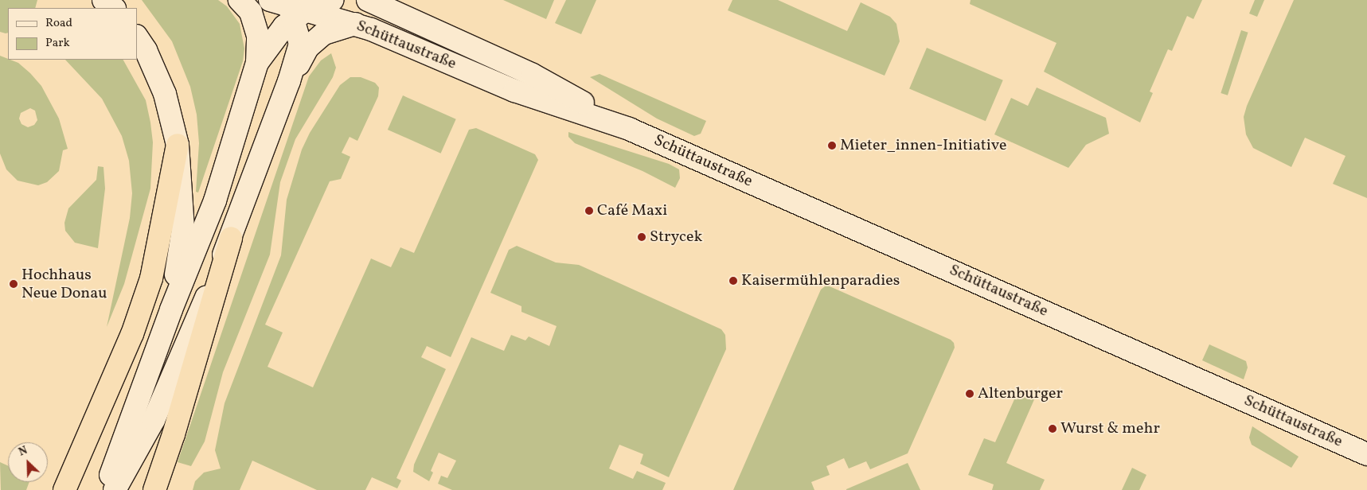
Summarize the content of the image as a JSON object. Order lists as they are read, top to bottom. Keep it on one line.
{"streets":{"street":["Schüttaustraße"]},"places":["Mieter_innen-Initiative","Café Maxi","Strycek","Kaisermühlenparadies","Hochhaus Neue Donau","Altenburger","Wurst & mehr"],"legend":["Road","Park"],"north":"top left"}
